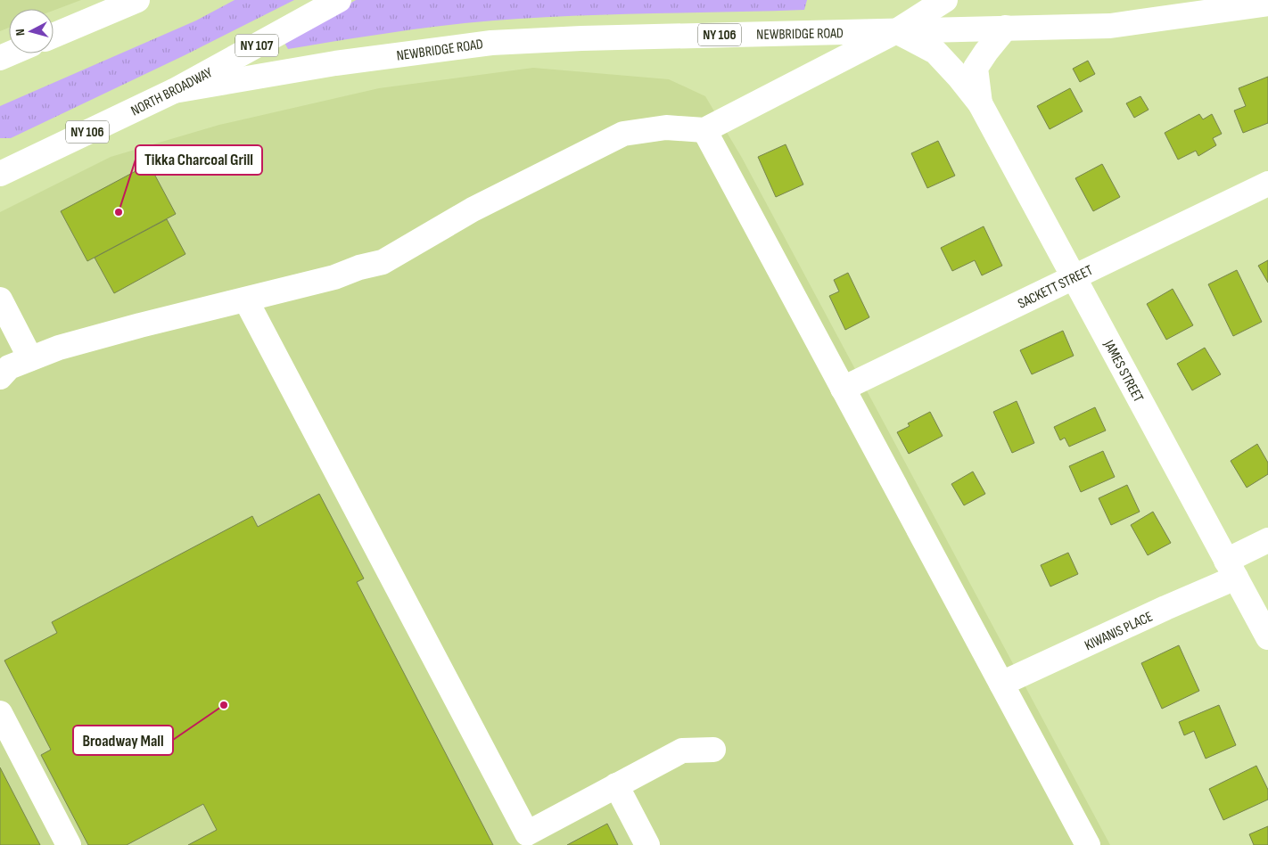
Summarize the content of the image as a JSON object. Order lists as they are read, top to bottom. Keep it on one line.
{"streets":{"street":["NEWBRIDGE ROAD","NY 106","NY 107","NORTH BROADWAY","SACKETT STREET","JAMES STREET","KIWANIS PLACE"]},"crossings":[["NEWBRIDGE ROAD","NORTH BROADWAY"],["NEWBRIDGE ROAD","JAMES STREET"],["SACKETT STREET","JAMES STREET"],["JAMES STREET","KIWANIS PLACE"]],"places":["Tikka Charcoal Grill","Broadway Mall"],"north":"left"}
